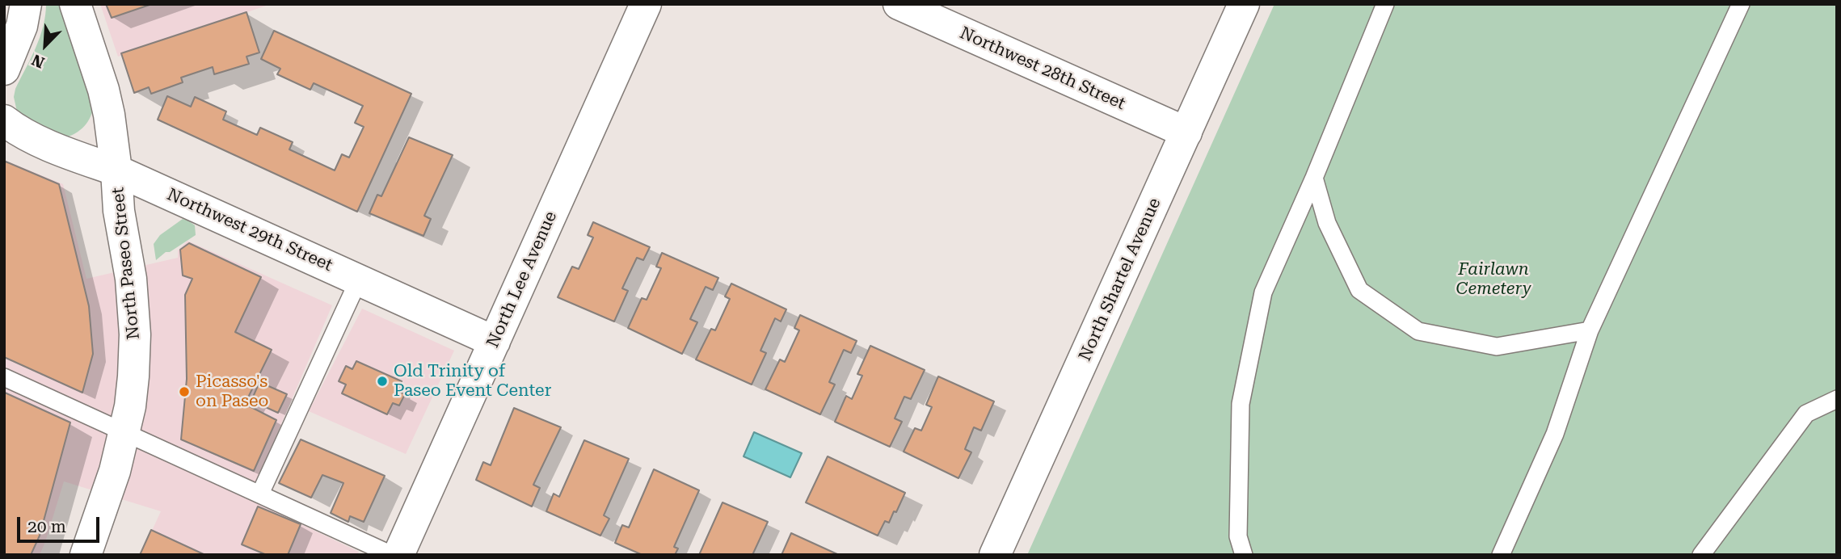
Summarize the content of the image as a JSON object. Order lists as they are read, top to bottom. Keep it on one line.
{"streets":{"street":["Northwest 28th Street","Northwest 29th Street","North Paseo Street","North Lee Avenue","North Shartel Avenue"]},"crossings":[["Northwest 28th Street","North Shartel Avenue"],["Northwest 29th Street","North Paseo Street"],["Northwest 29th Street","North Lee Avenue"]],"parks":["Fairlawn Cemetery"],"places":["Old Trinity of Paseo Event Center","Picasso's on Paseo"],"scale_bar":"20 m","north":"bottom left"}
